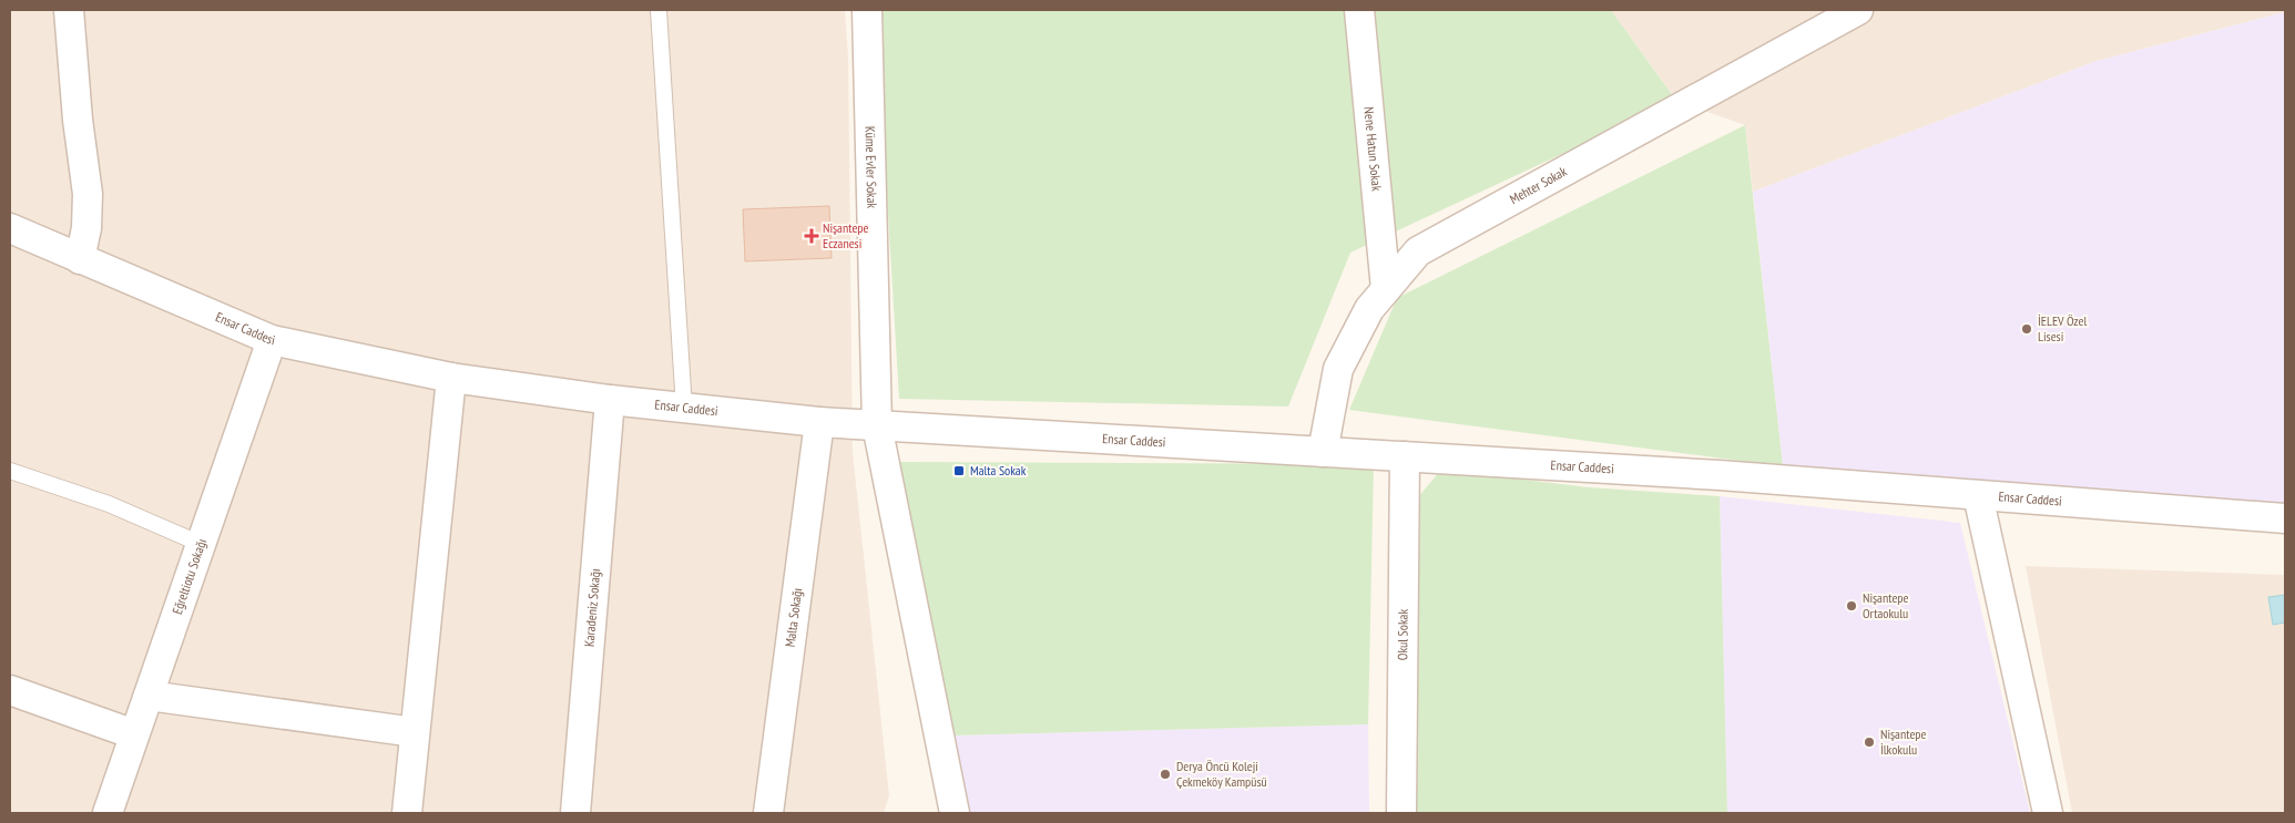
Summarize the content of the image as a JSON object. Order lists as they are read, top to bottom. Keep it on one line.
{"streets":{"street":["Nene Hatun Sokak","Küme Evler Sokak","Mehter Sokak","Ensar Caddesi","Eğreltiotu Sokağı","Karadeniz Sokağı","Malta Sokağı","Okul Sokak"]},"crossings":[["Nene Hatun Sokak","Mehter Sokak"],["Küme Evler Sokak","Ensar Caddesi"],["Mehter Sokak","Ensar Caddesi"],["Ensar Caddesi","Eğreltiotu Sokağı"],["Ensar Caddesi","Karadeniz Sokağı"],["Ensar Caddesi","Malta Sokağı"],["Ensar Caddesi","Okul Sokak"]],"places":{"health":["Nişantepe Eczanesi"],"other":["İELEV Özel Lisesi","Nişantepe Ortaokulu","Nişantepe İlkokulu","Derya Öncü Koleji Çekmeköy Kampüsü"],"transit":["Malta Sokak"]}}
